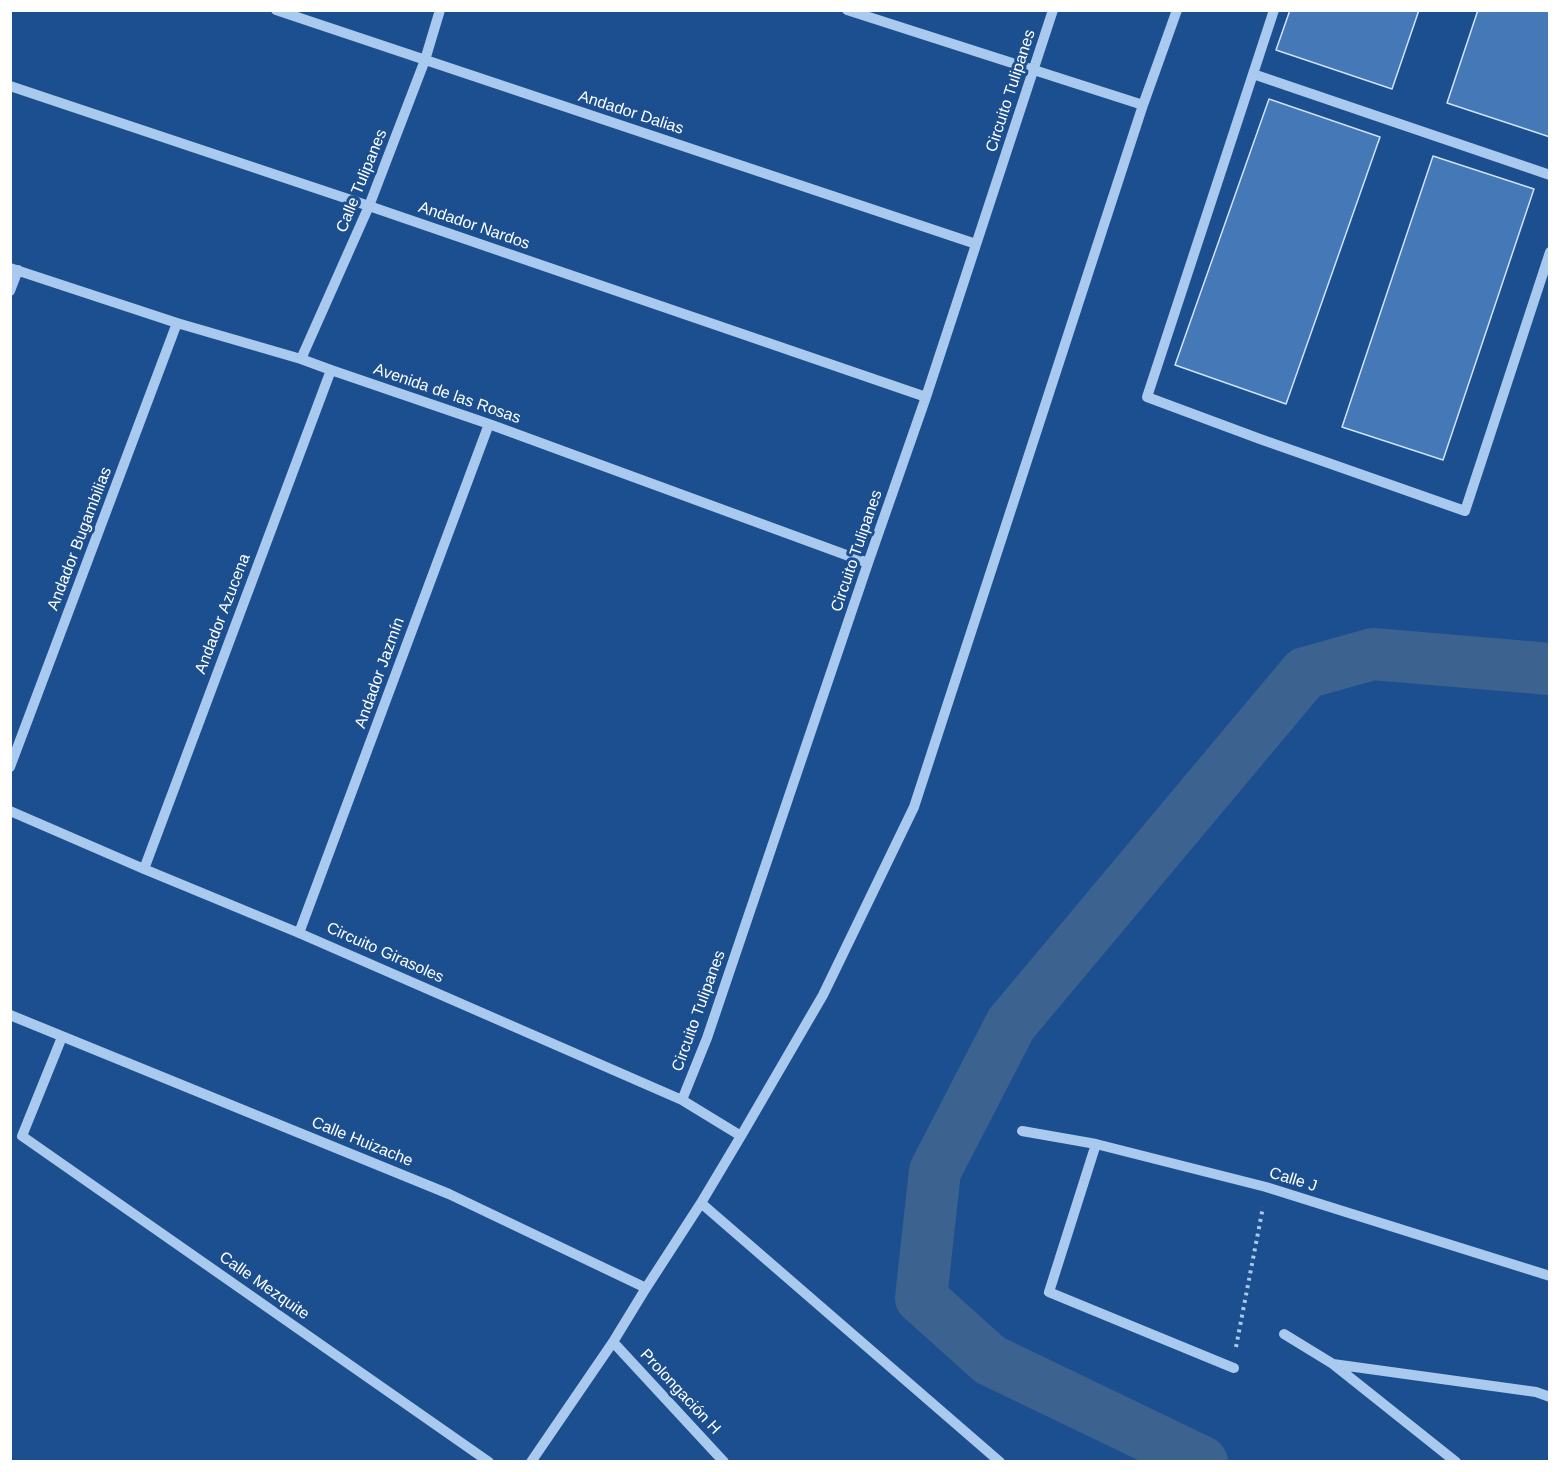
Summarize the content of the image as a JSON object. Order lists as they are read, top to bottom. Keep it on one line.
{"streets":{"street":["Circuito Tulipanes","Andador Dalias","Calle Tulipanes","Andador Nardos","Avenida de las Rosas","Andador Bugambilias","Andador Azucena","Andador Jazmín","Circuito Girasoles","Calle Huizache","Calle J","Calle Mezquite","Prolongación H"]},"crossings":[["Circuito Tulipanes","Andador Dalias"],["Circuito Tulipanes","Andador Nardos"],["Circuito Tulipanes","Avenida de las Rosas"],["Circuito Tulipanes","Circuito Girasoles"],["Andador Dalias","Calle Tulipanes"],["Calle Tulipanes","Andador Nardos"],["Calle Tulipanes","Avenida de las Rosas"],["Avenida de las Rosas","Andador Bugambilias"],["Avenida de las Rosas","Andador Azucena"],["Avenida de las Rosas","Andador Jazmín"],["Andador Azucena","Circuito Girasoles"],["Andador Jazmín","Circuito Girasoles"],["Calle Huizache","Calle Mezquite"]]}
